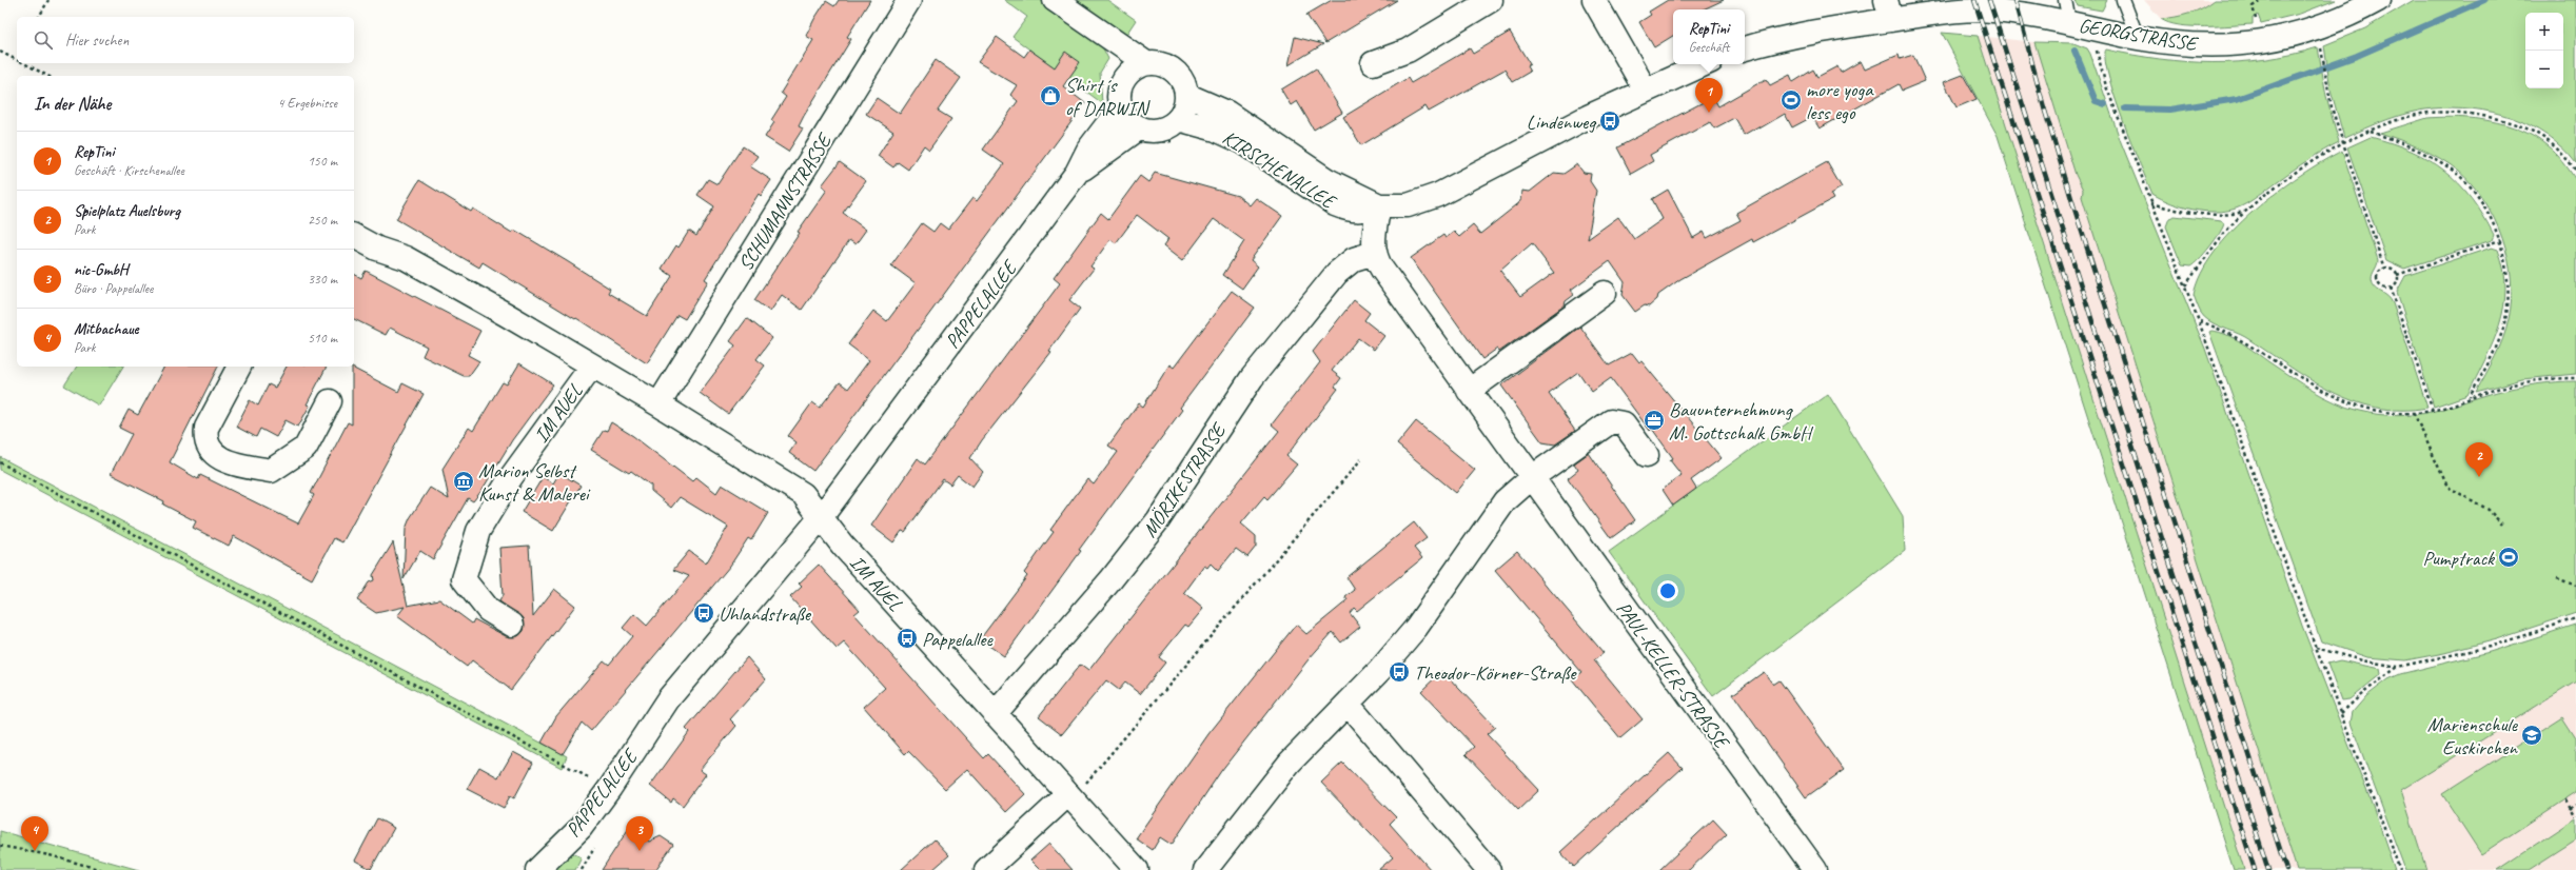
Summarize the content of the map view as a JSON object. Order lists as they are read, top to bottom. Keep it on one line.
{"streets":{"street":["GEORGSTRASSE","KIRSCHENALLEE","SCHUMANNSTRASSE","PAPPELALLEE","IM AUEL","MÖRIKESTRASSE","PAUL-KELLER-STRASSE"]},"crossings":[["KIRSCHENALLEE","PAPPELALLEE"],["KIRSCHENALLEE","PAUL-KELLER-STRASSE"],["SCHUMANNSTRASSE","IM AUEL"],["PAPPELALLEE","IM AUEL"],["IM AUEL","MÖRIKESTRASSE"],["MÖRIKESTRASSE","PAUL-KELLER-STRASSE"]],"places":{"shop":["Shirt´s of DARWIN"],"sports":["more yoga less ego","Pumptrack"],"bus stop":["Lindenweg","Uhlandstraße","Pappelallee","Theodor-Körner-Straße"],"office":["Bauunternehmung M. Gottschalk GmbH"],"museum":["Marion Selbst Kunst & Malerei"],"school or university":["Marienschule Euskirchen"]},"page":{"popup":["RepTini","Geschäft"],"map_buttons":["+","−"],"search":"Hier suchen","heading":["In der Nähe","4 Ergebnisse"],"pins":["1","2","3","4"],"list":[{"mark":"1","name":"RepTini","note":"Geschäft · Kirschenallee","value":"150 m"},{"mark":"2","name":"Spielplatz Auelsburg","note":"Park","value":"250 m"},{"mark":"3","name":"nic-GmbH","note":"Büro · Pappelallee","value":"330 m"},{"mark":"4","name":"Mitbachaue","note":"Park","value":"510 m"}]}}
